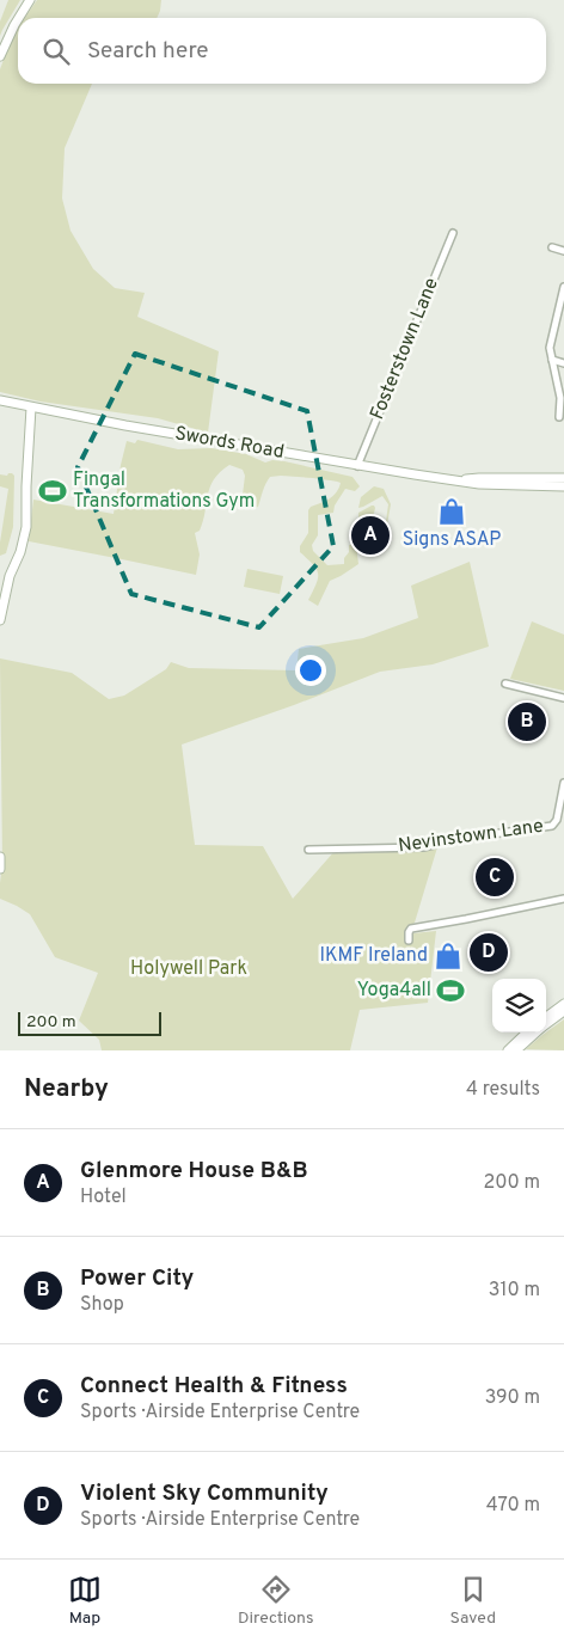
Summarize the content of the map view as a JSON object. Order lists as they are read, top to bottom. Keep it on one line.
{"streets":{"main road":["Swords Road"],"street":["Fosterstown Lane","Nevinstown Lane"]},"crossings":[["Fosterstown Lane","Swords Road"]],"parks":["Holywell Park"],"places":{"sports":["Fingal Transformations Gym","Yoga4all"],"shop":["Signs ASAP","IKMF Ireland"]},"scale_bar":"200 m","page":{"search":"Search here","pins":["A","B","C","D"],"scale":"200 m","heading":["Nearby","4 results"],"list":[{"mark":"A","name":"Glenmore House B&B","note":"Hotel","value":"200 m"},{"mark":"B","name":"Power City","note":"Shop","value":"310 m"},{"mark":"C","name":"Connect Health & Fitness","note":"Sports · Airside Enterprise Centre","value":"390 m"},{"mark":"D","name":"Violent Sky Community","note":"Sports · Airside Enterprise Centre","value":"470 m"}],"nav":["Map","Directions","Saved"]}}
